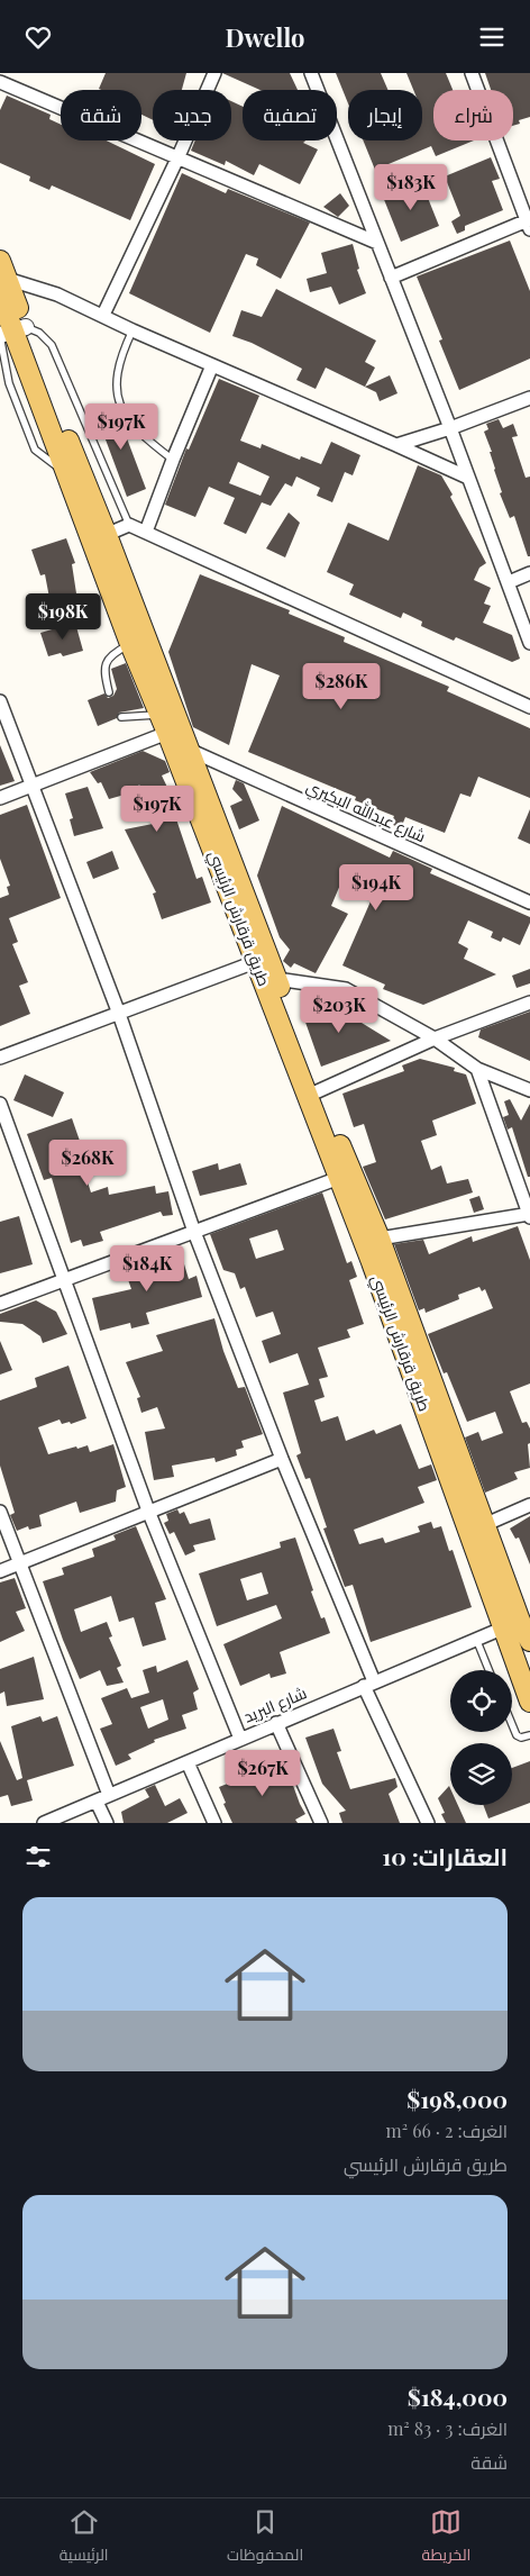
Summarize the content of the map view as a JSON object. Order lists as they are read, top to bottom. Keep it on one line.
{"streets":{"main road":["طريق قرقارش الرئيسي"],"street":["شارع عبدالله البكيري","شارع البريد"]},"crossings":[["شارع عبدالله البكيري","طريق قرقارش الرئيسي"],["طريق قرقارش الرئيسي","شارع البريد"]],"page":{"header":"Dwello","chip":["شراء","إيجار","تصفية","جديد","شقة"],"price":["$183K","$197K","$198K","$286K","$197K","$194K","$203K","$268K","$184K","$267K"],"heading":"العقارات: 10","list":[{"name":"$198,000","note":"الغرف: 2 · 66 m² · طريق قرقارش الرئيسي"},{"name":"$184,000","note":"الغرف: 3 · 83 m² · شقة"}],"tabs":["الخريطة","المحفوظات","الرئيسية"]}}
